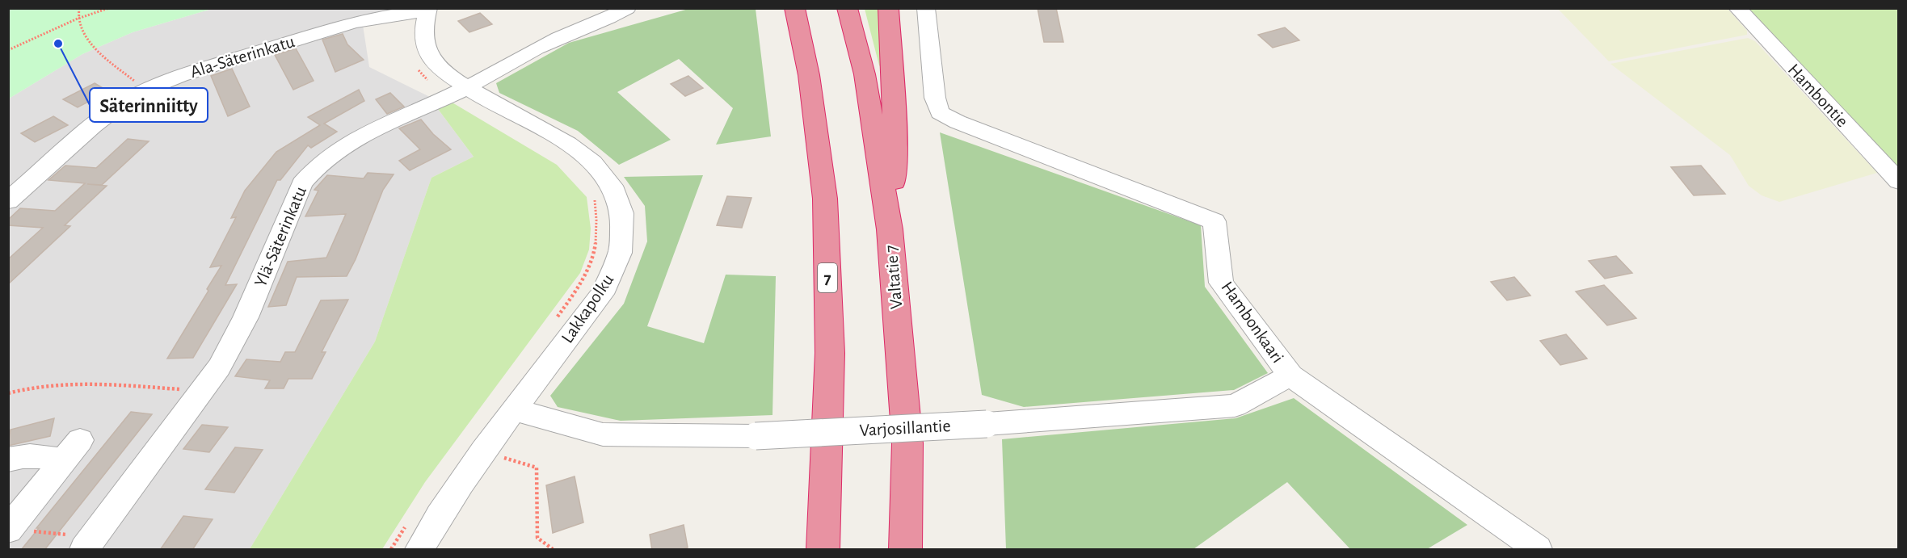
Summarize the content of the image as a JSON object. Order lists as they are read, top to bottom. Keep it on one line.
{"streets":{"highway":["Valtatie 7","7"],"street":["Ala-Säterinkatu","Hambontie","Ylä-Säterinkatu","Lakkapolku","Hambonkaari","Varjosillantie"]},"crossings":[["Ala-Säterinkatu","Lakkapolku"],["Ylä-Säterinkatu","Lakkapolku"],["Lakkapolku","Varjosillantie"],["Hambonkaari","Varjosillantie"]],"places":["Säterinniitty"]}
